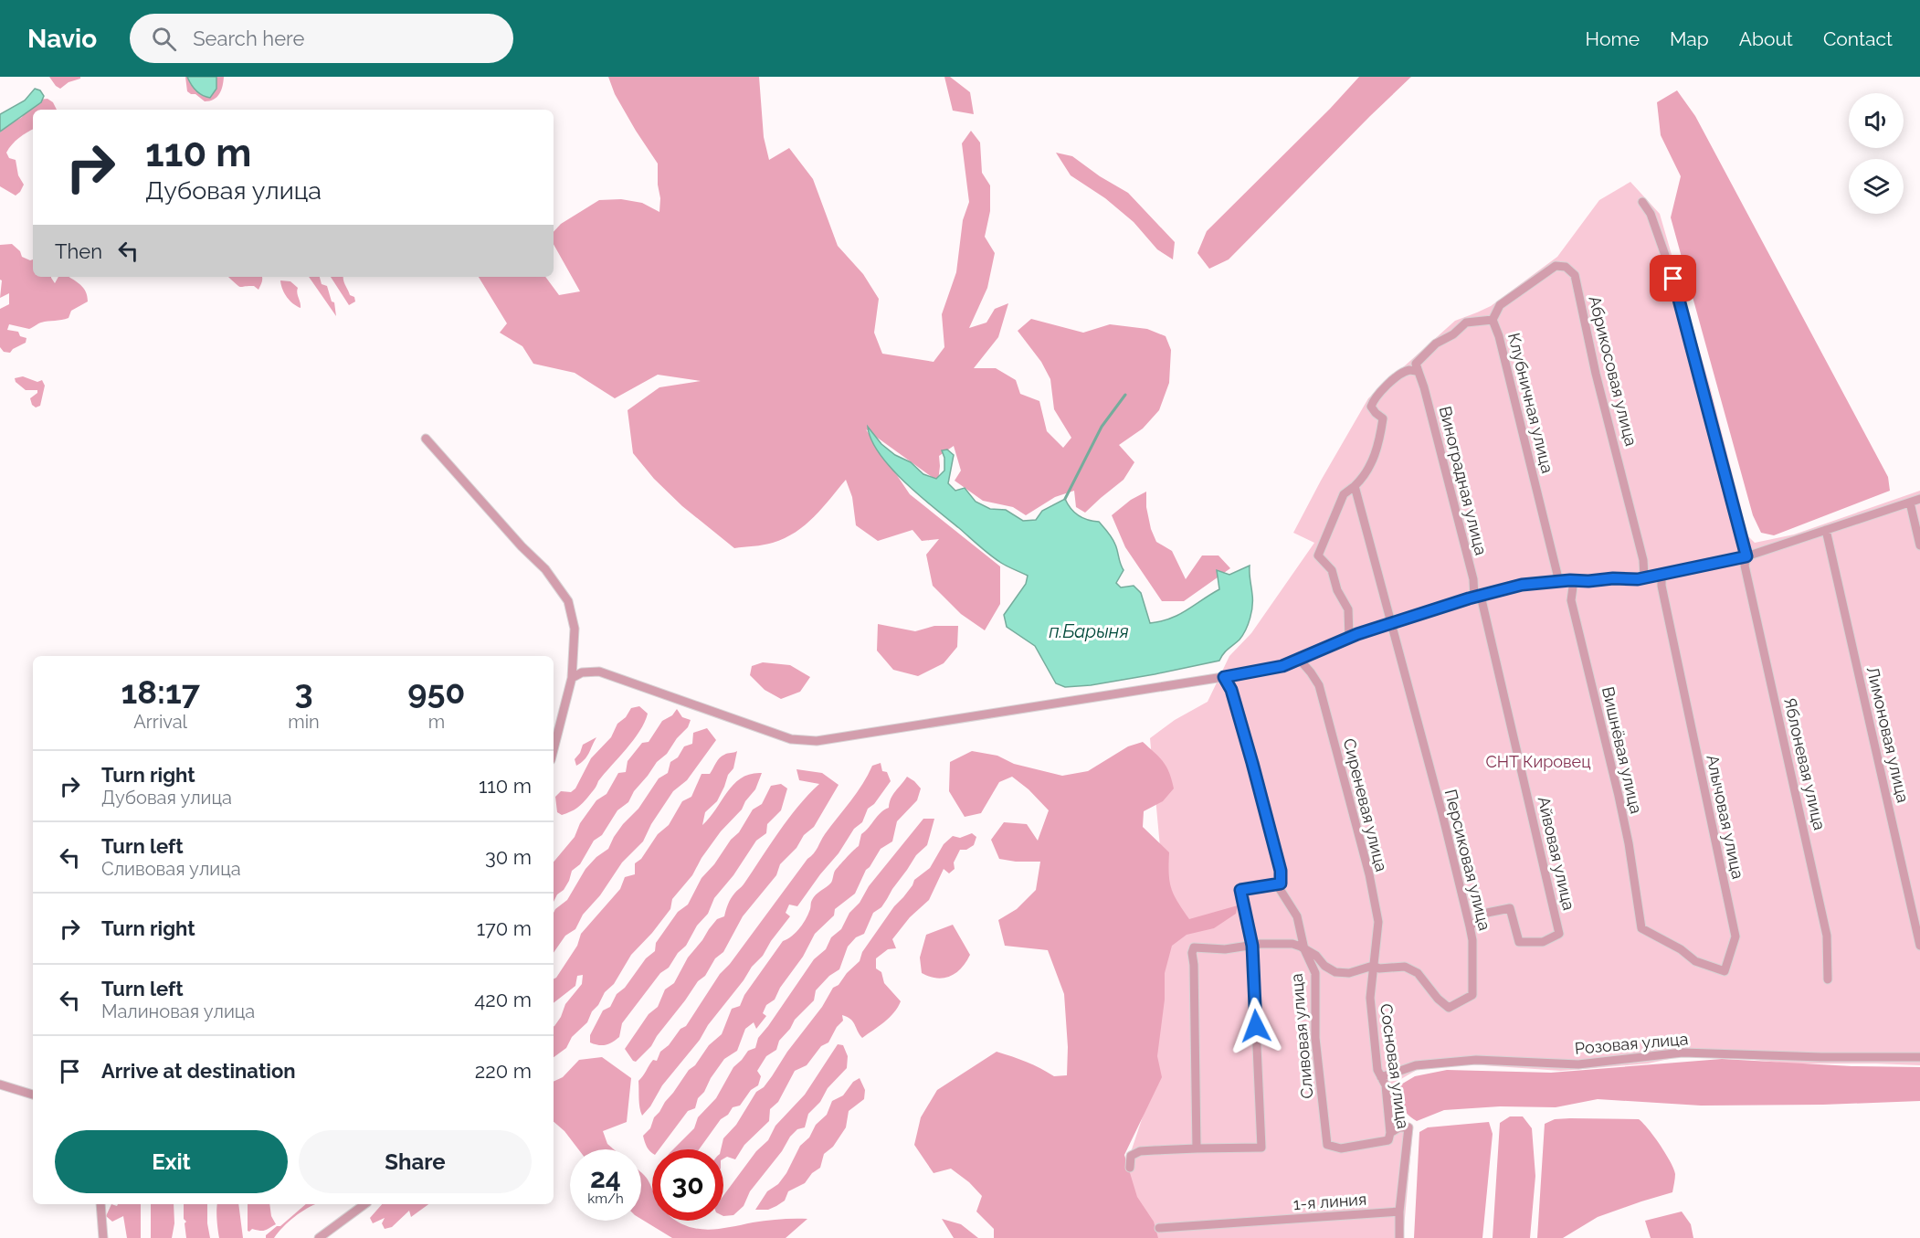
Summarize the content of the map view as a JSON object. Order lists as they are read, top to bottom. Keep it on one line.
{"streets":{"street":["Абрикосовая улица","Клубничная улица","Виноградная улица","Лимоновая улица","Вишнёвая улица","Яблоневая улица","Сиреневая улица","Алычовая улица","Айвовая улица","Персиковая улица","Сливовая улица","Розовая улица","Сосновая улица","1-я линия"]},"crossings":[["Абрикосовая улица","Клубничная улица"],["Клубничная улица","Виноградная улица"],["Виноградная улица","Айвовая улица"],["Вишнёвая улица","Алычовая улица"],["Сиреневая улица","Персиковая улица"],["Сиреневая улица","Сосновая улица"],["Айвовая улица","Персиковая улица"],["Персиковая улица","Сливовая улица"],["Персиковая улица","Сосновая улица"],["Сливовая улица","Сосновая улица"],["Розовая улица","Сосновая улица"]],"water":["п.Барыня"],"parks":["СНТ Кировец"],"page":{"header":"Navio","search":"Search here","nav":["Home","Map","About","Contact"],"turn":["110 m","Дубовая улица"],"then":"Then","eta":["18:17","Arrival","3","min","950","m"],"list":[{"name":"Turn right","note":"Дубовая улица","value":"110 m"},{"name":"Turn left","note":"Сливовая улица","value":"30 m"},{"name":"Turn right","value":"170 m"},{"name":"Turn left","note":"Малиновая улица","value":"420 m"},{"name":"Arrive at destination","value":"220 m"}],"buttons":["Exit","Share"],"speed":"24 km/h","limit":"30"}}
